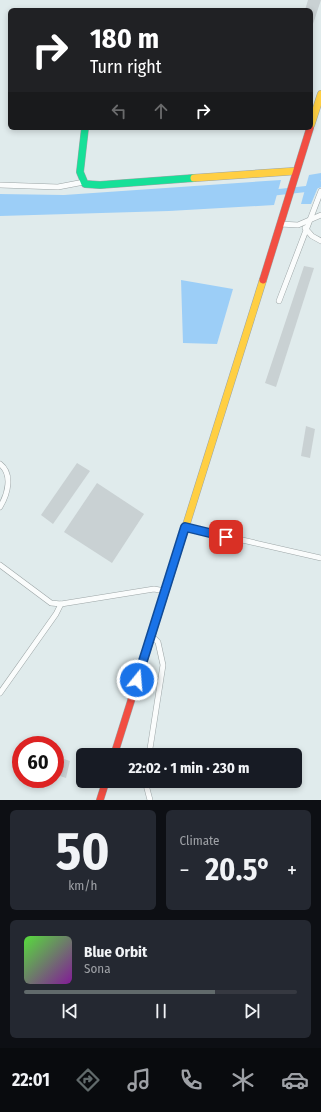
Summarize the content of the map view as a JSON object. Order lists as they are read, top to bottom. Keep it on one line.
{"page":{"turn":["180 m","Turn right"],"limit":"60","trip":"22:02 · 1 min · 230 m","tile":[["50","km/h"],"Climate"],"heat":["−","20.5°","+"],"song":["Blue Orbit","Sona"],"tabs":"22:01"}}
